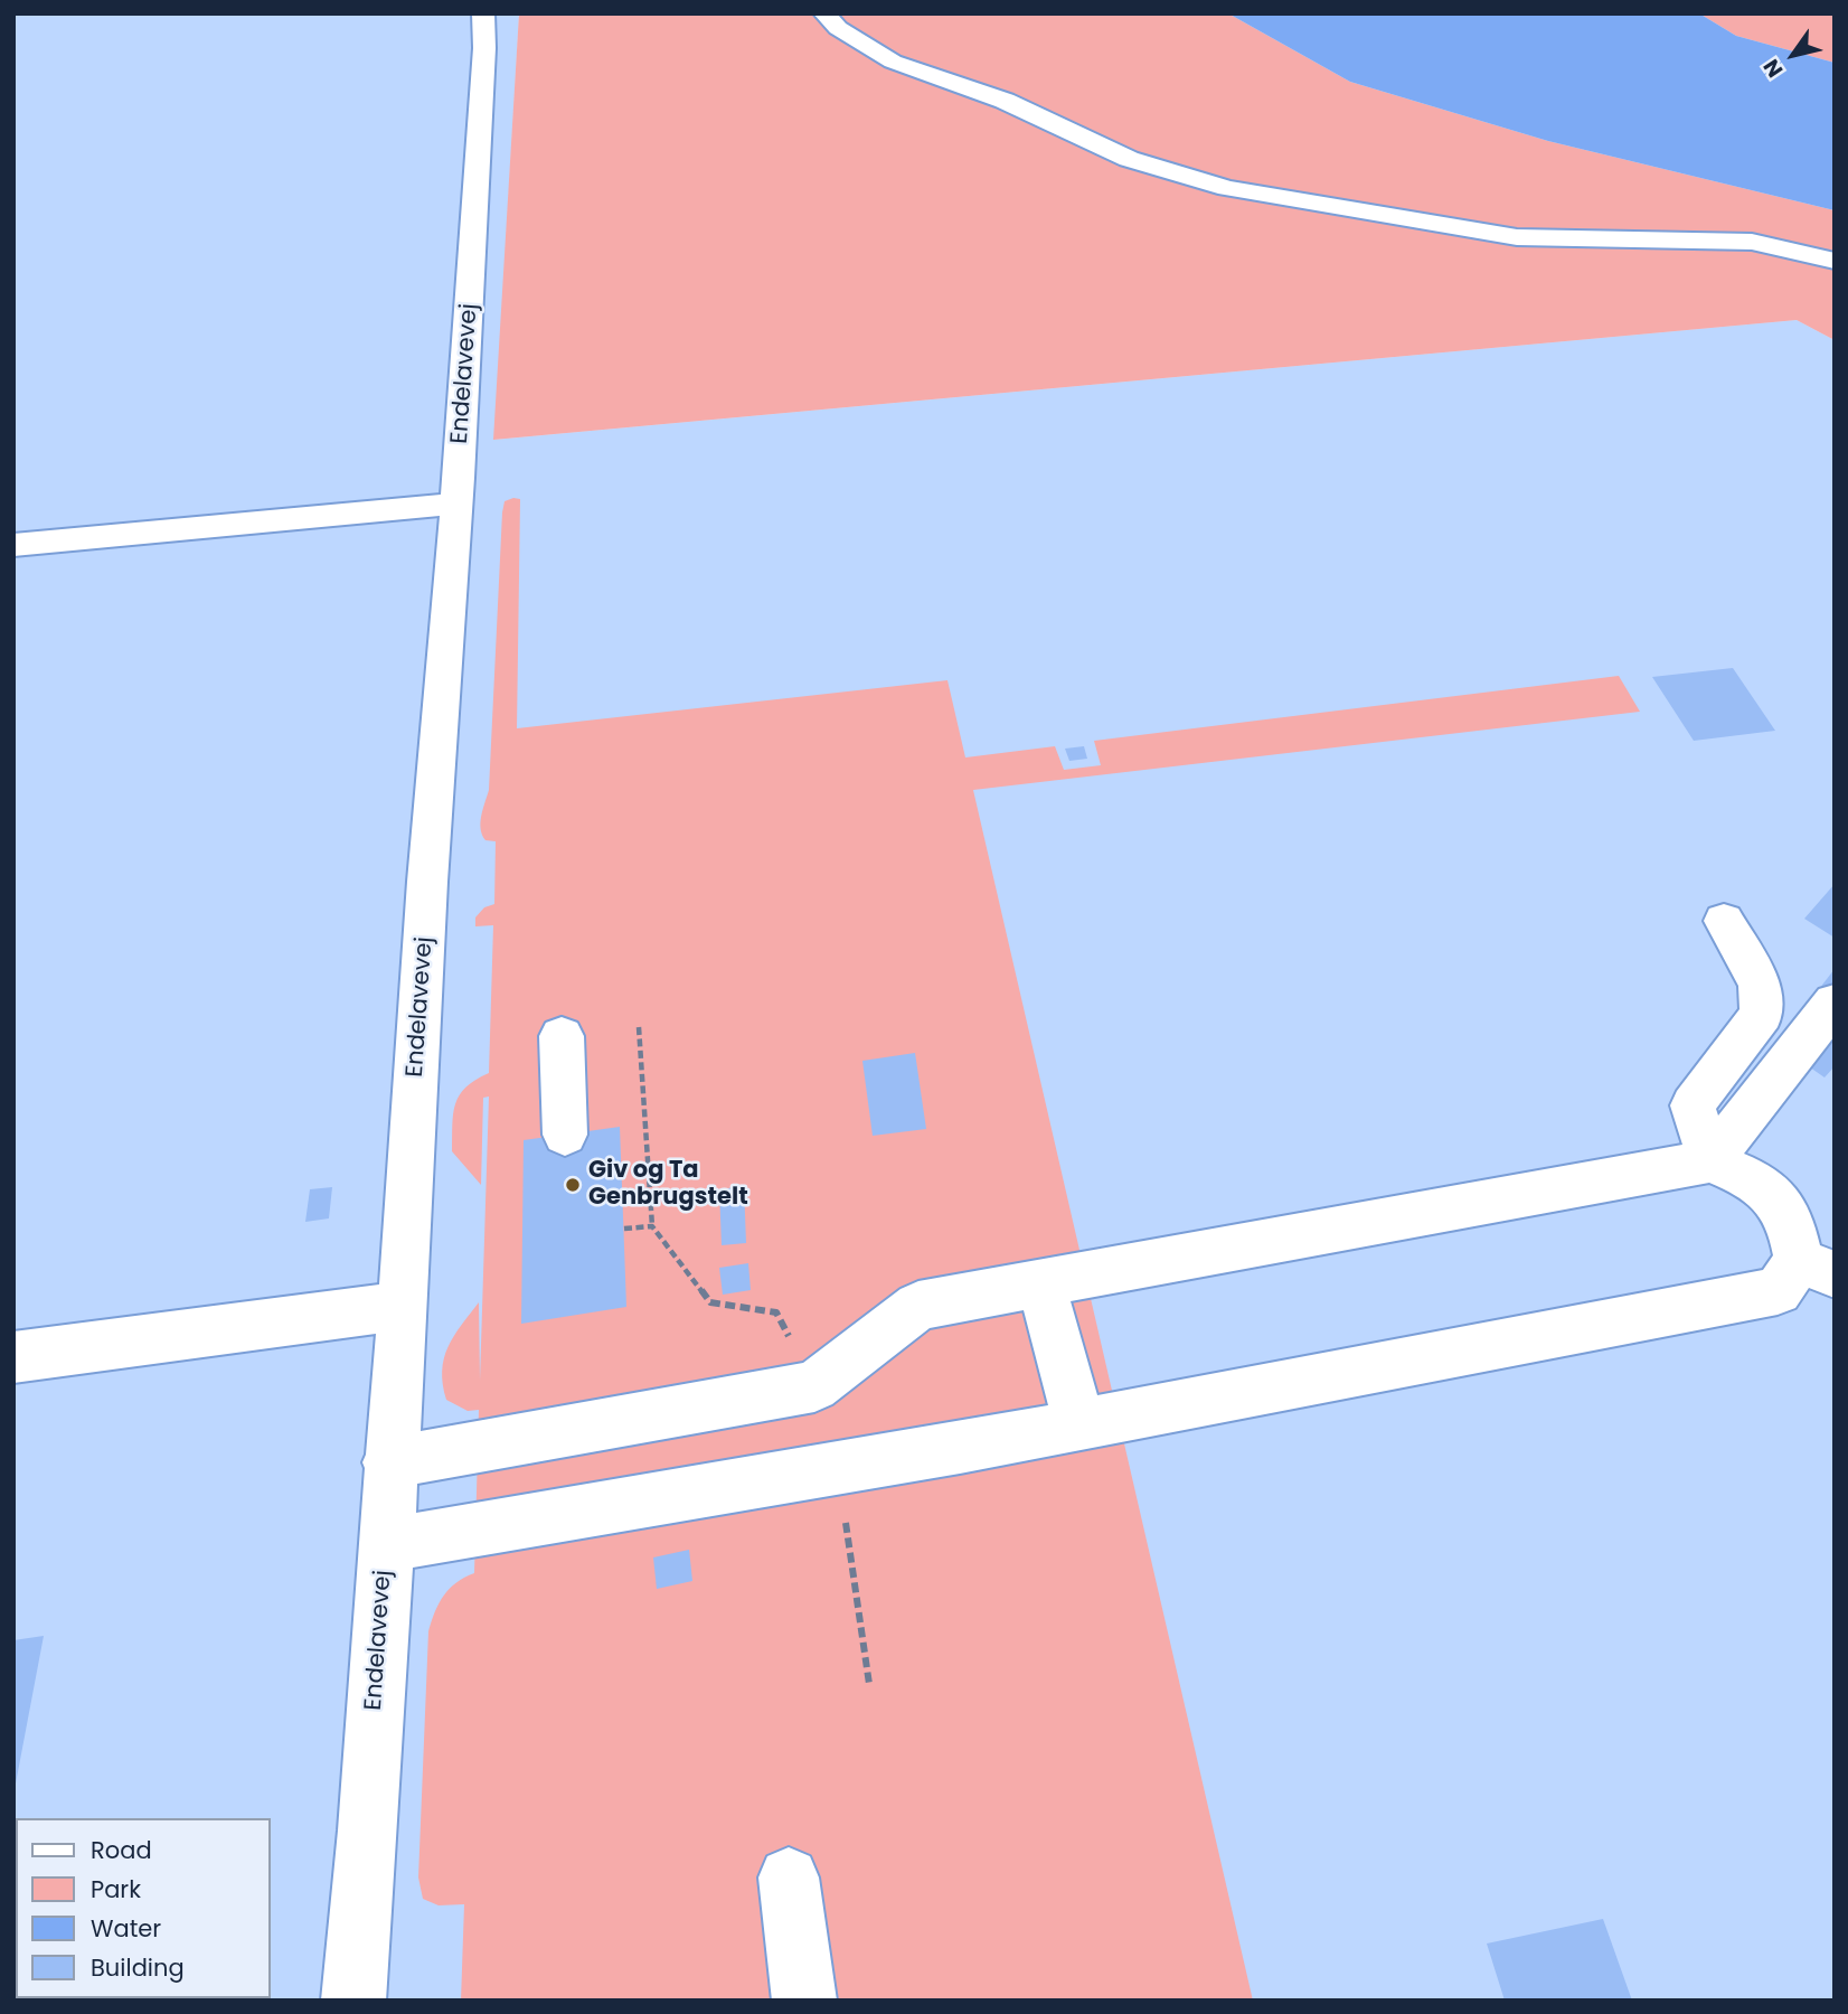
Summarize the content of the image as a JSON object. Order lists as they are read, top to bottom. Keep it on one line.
{"streets":{"street":["Endelavevej"]},"places":["Giv og Ta Genbrugstelt"],"legend":["Road","Park","Water","Building"],"north":"bottom left"}
